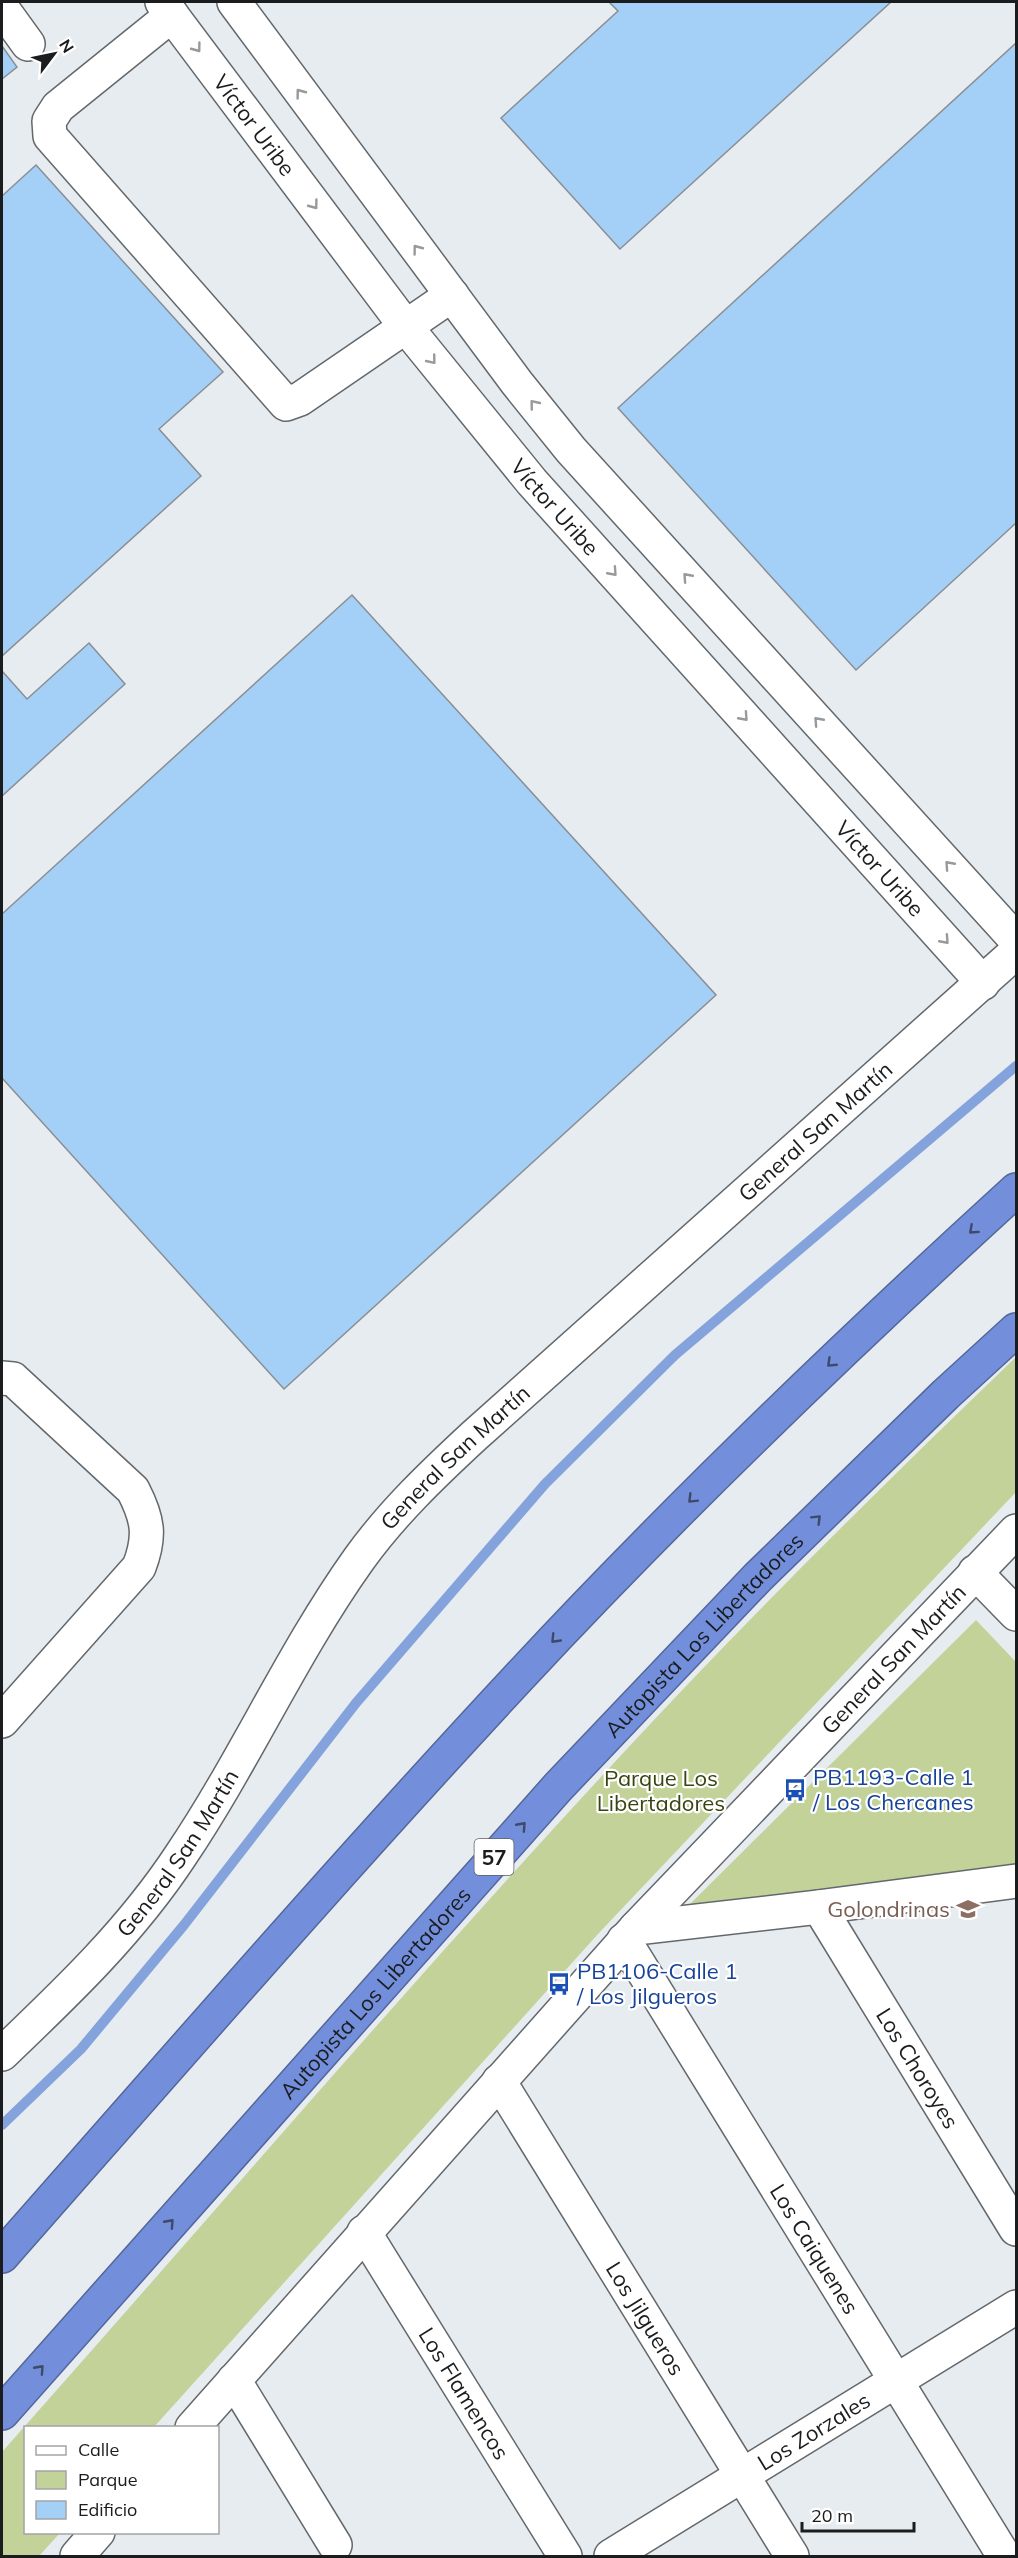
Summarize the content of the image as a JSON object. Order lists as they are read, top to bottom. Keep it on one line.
{"streets":{"highway":["Autopista Los Libertadores","57"],"street":["Víctor Uribe","General San Martín","Los Choroyes","Los Caiquenes","Los Jilgueros","Los Flamencos","Los Zorzales"]},"crossings":[["Víctor Uribe","General San Martín"],["General San Martín","Los Caiquenes"],["General San Martín","Los Jilgueros"],["General San Martín","Los Flamencos"],["Los Caiquenes","Los Zorzales"],["Los Jilgueros","Los Zorzales"]],"parks":["Parque Los Libertadores"],"places":{"bus stop":["PB1193-Calle 1 / Los Chercanes","PB1106-Calle 1 / Los Jilgueros"],"school or university":["Golondrinas"]},"legend":["Calle","Parque","Edificio"],"scale_bar":"20 m","north":"top right"}
